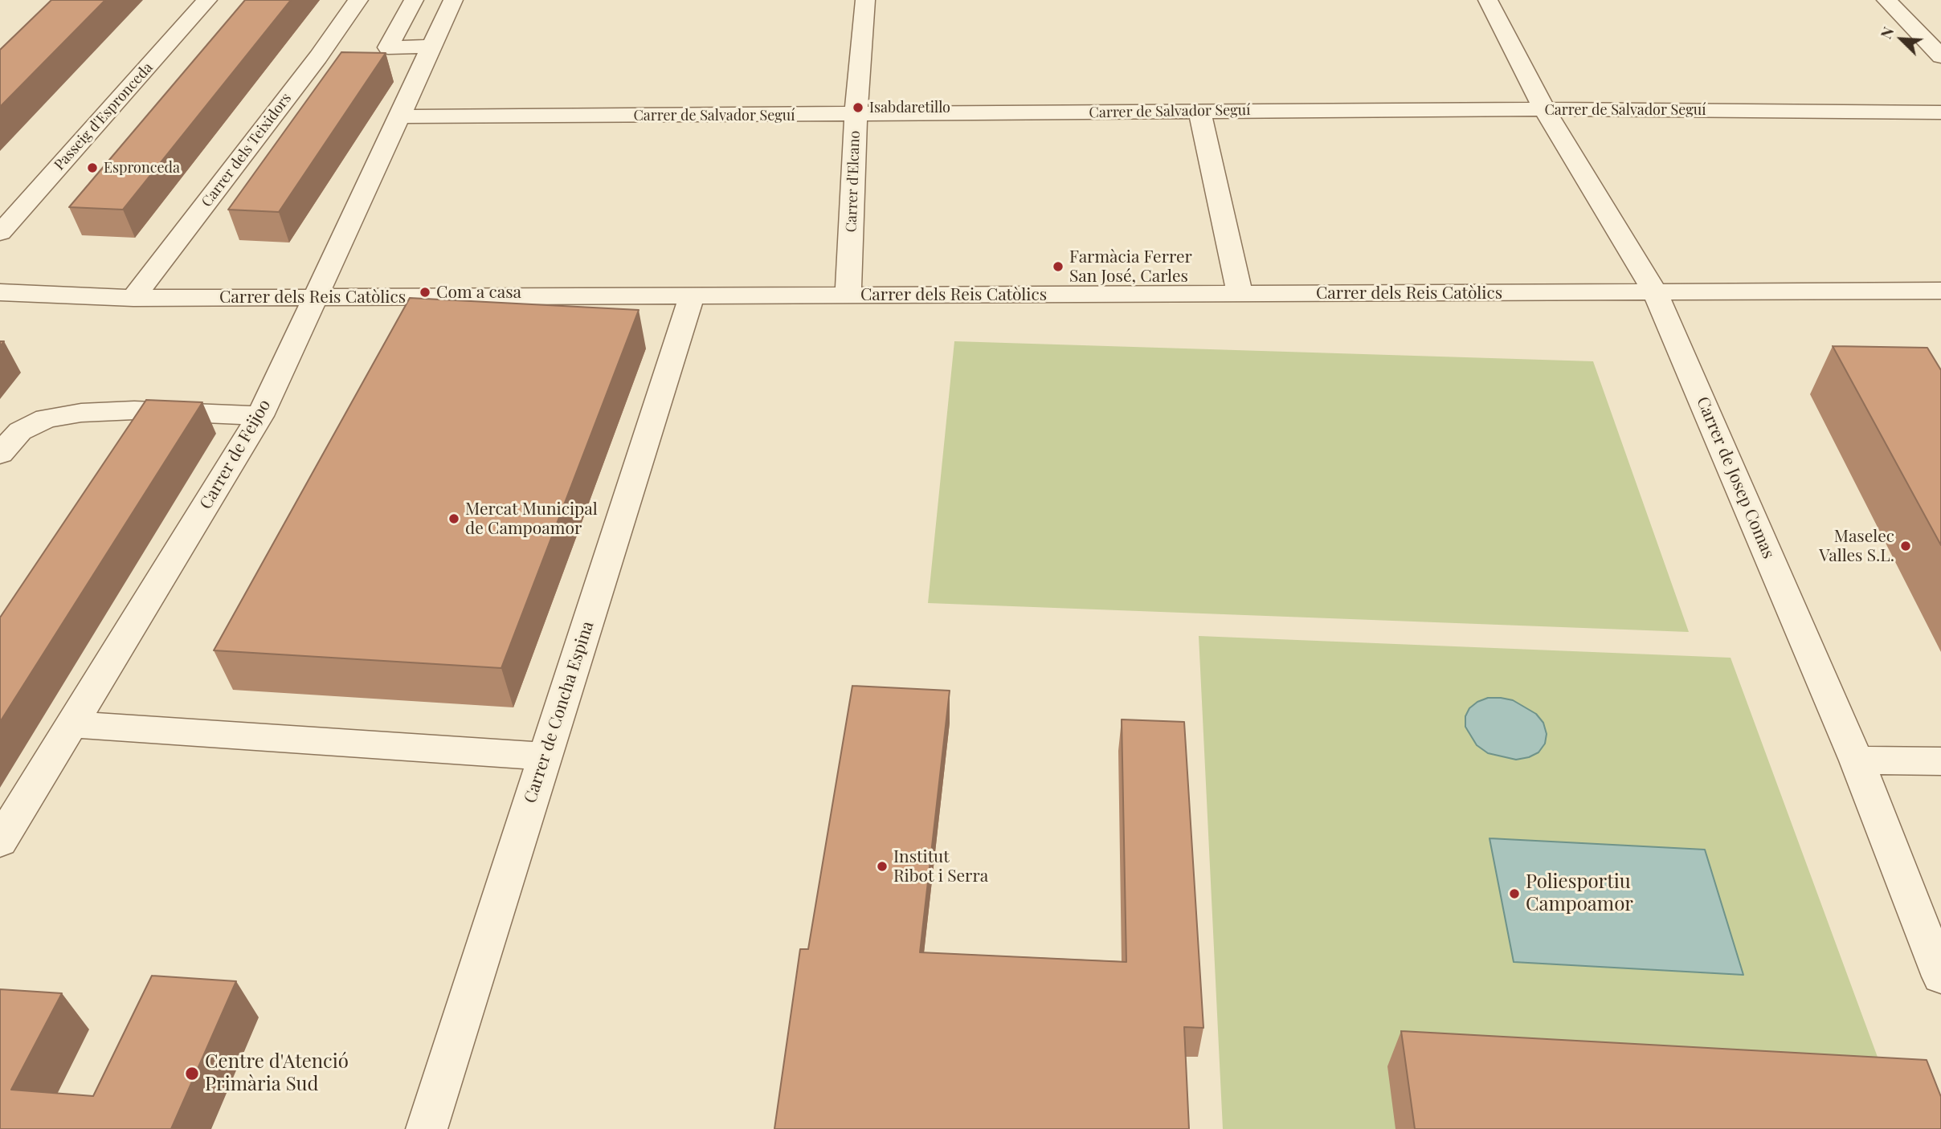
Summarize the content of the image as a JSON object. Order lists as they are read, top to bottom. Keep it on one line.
{"streets":{"street":["Carrer de Salvador Seguí","Passeig d'Espronceda","Carrer dels Teixidors","Carrer d'Elcano","Carrer dels Reis Catòlics","Carrer de Feijoo","Carrer de Josep Comas","Carrer de Concha Espina"]},"crossings":[["Carrer de Salvador Seguí","Carrer d'Elcano"],["Carrer de Salvador Seguí","Carrer de Feijoo"],["Carrer de Salvador Seguí","Carrer de Josep Comas"],["Carrer dels Teixidors","Carrer dels Reis Catòlics"],["Carrer d'Elcano","Carrer dels Reis Catòlics"],["Carrer dels Reis Catòlics","Carrer de Feijoo"],["Carrer dels Reis Catòlics","Carrer de Josep Comas"],["Carrer dels Reis Catòlics","Carrer de Concha Espina"]],"places":["Isabdaretillo","Espronceda","Farmàcia Ferrer San José, Carles","Com a casa","Mercat Municipal de Campoamor","Maselec Valles S.L.","Institut Ribot i Serra","Poliesportiu Campoamor","Centre d'Atenció Primària Sud"],"north":"top left"}
